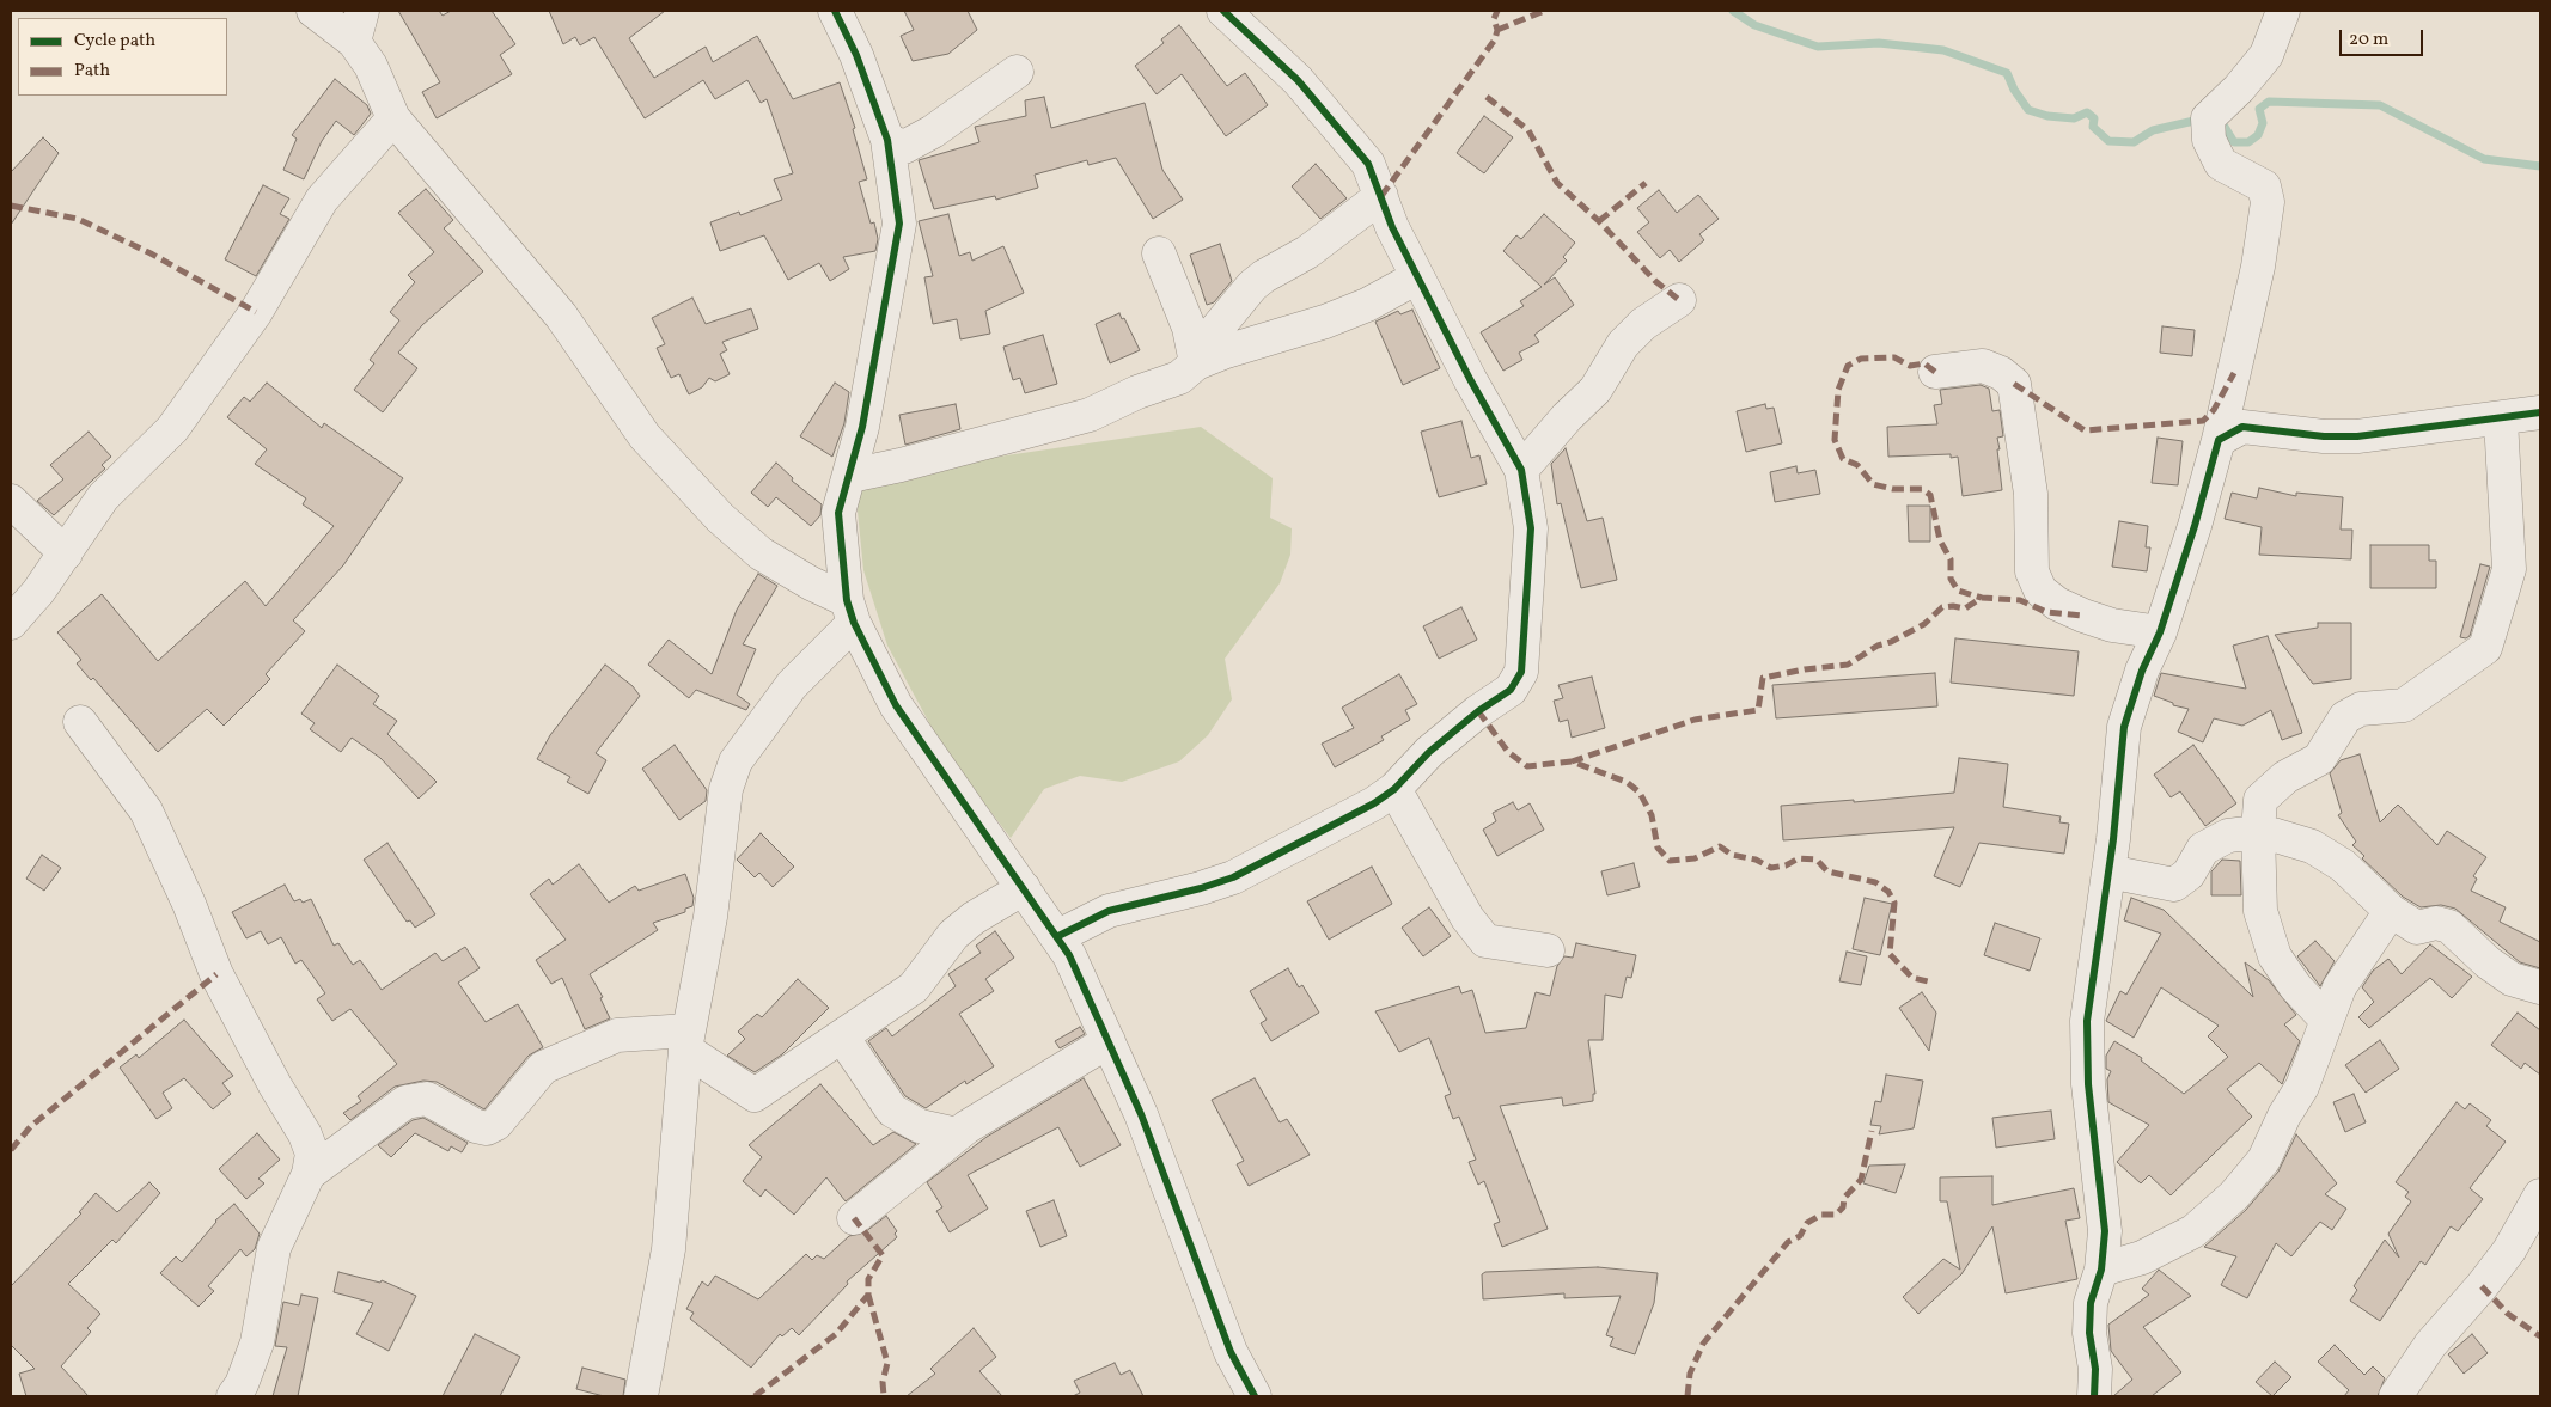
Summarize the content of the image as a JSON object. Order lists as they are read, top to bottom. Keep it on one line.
{"legend":["Cycle path","Path"],"scale_bar":"20 m"}
